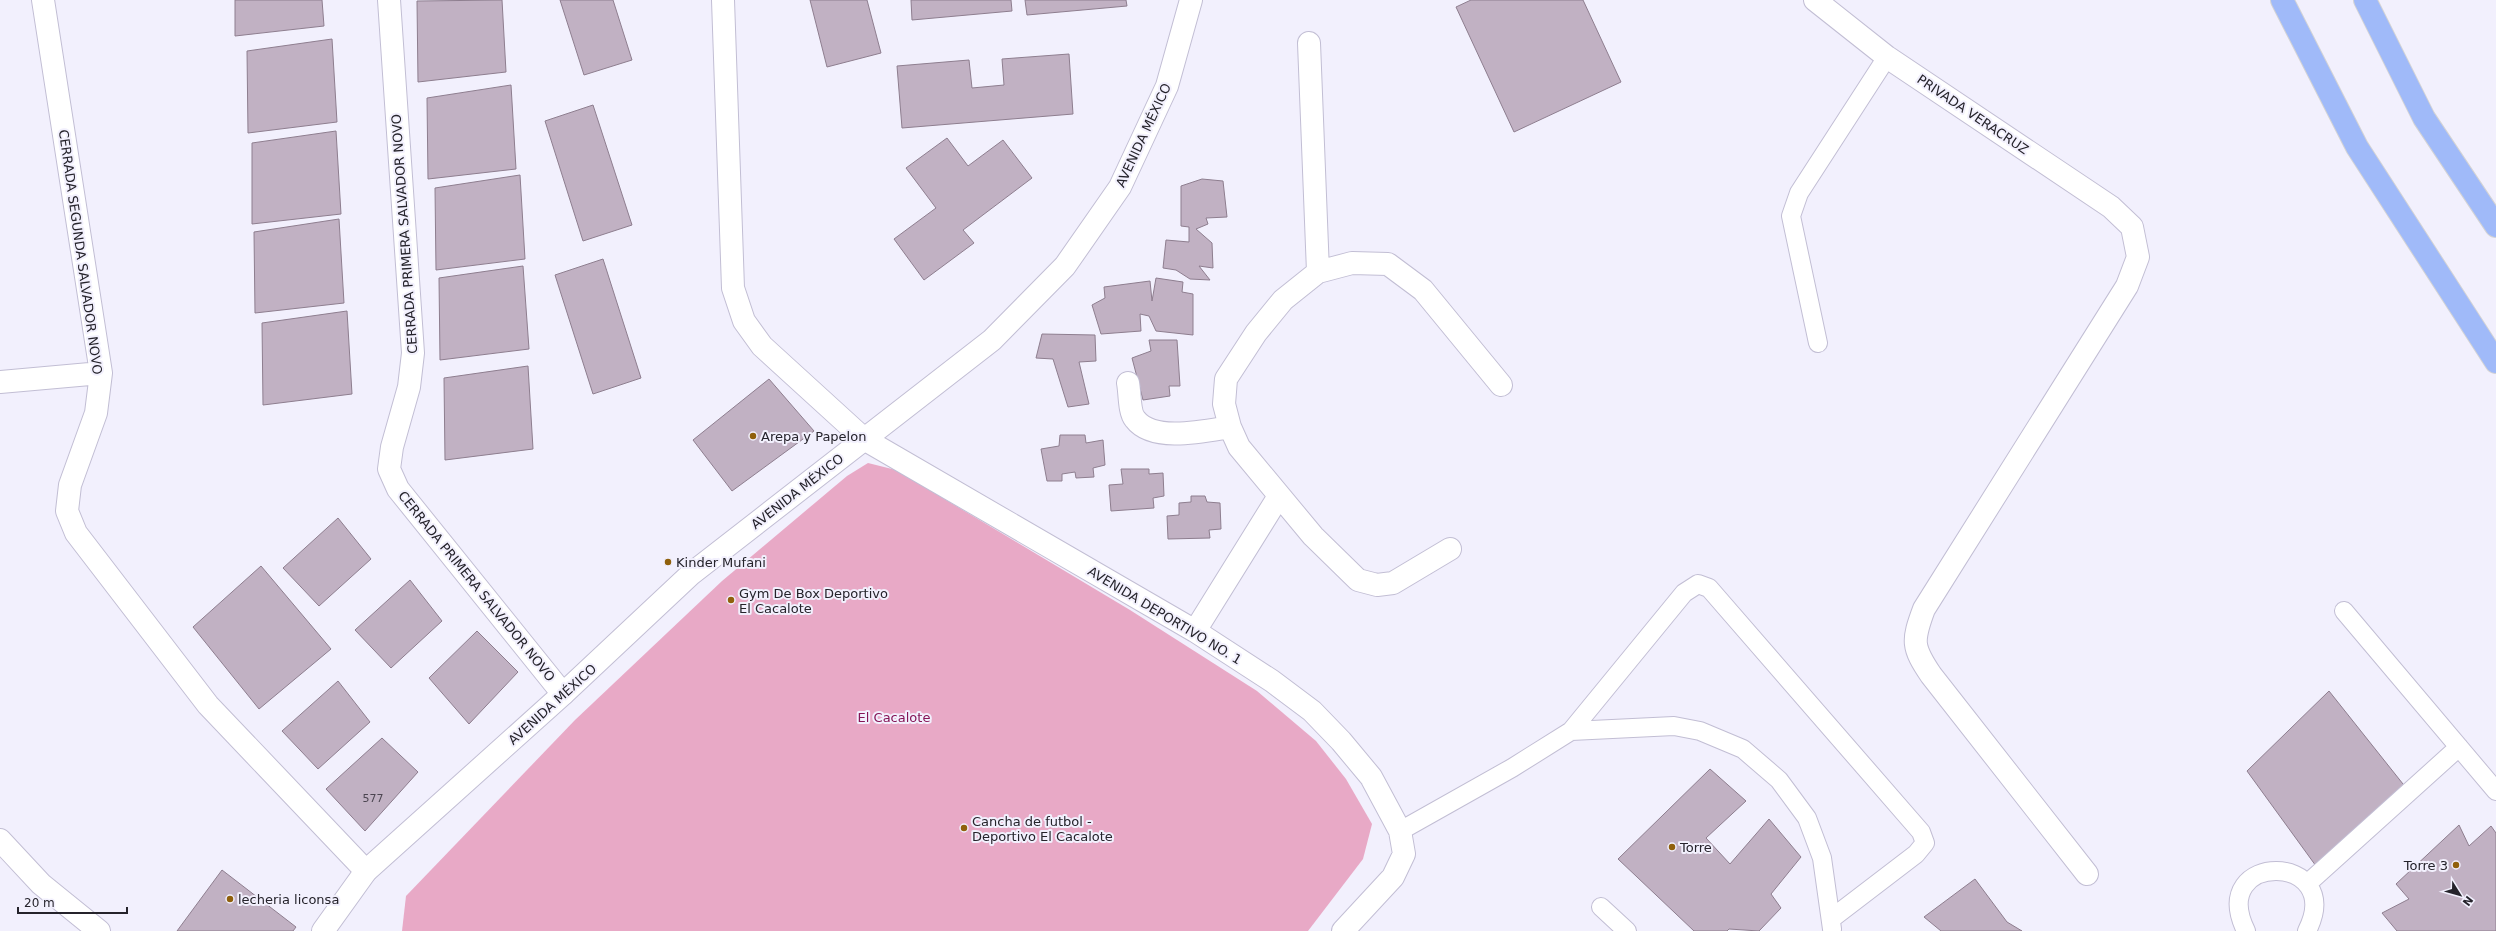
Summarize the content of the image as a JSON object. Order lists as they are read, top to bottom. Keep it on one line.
{"streets":{"street":["PRIVADA VERACRUZ","AVENIDA MÉXICO","CERRADA PRIMERA SALVADOR NOVO","CERRADA SEGUNDA SALVADOR NOVO","AVENIDA DEPORTIVO NO. 1"]},"crossings":[["AVENIDA MÉXICO","CERRADA PRIMERA SALVADOR NOVO"],["AVENIDA MÉXICO","CERRADA SEGUNDA SALVADOR NOVO"],["AVENIDA MÉXICO","AVENIDA DEPORTIVO NO. 1"]],"parks":["El Cacalote"],"places":["Arepa y Papelon","Kinder Mufani","Gym De Box Deportivo El Cacalote","Cancha de futbol - Deportivo El Cacalote","Torre","Torre 3","lecheria liconsa"],"house_numbers":["577"],"scale_bar":"20 m","north":"bottom right"}
